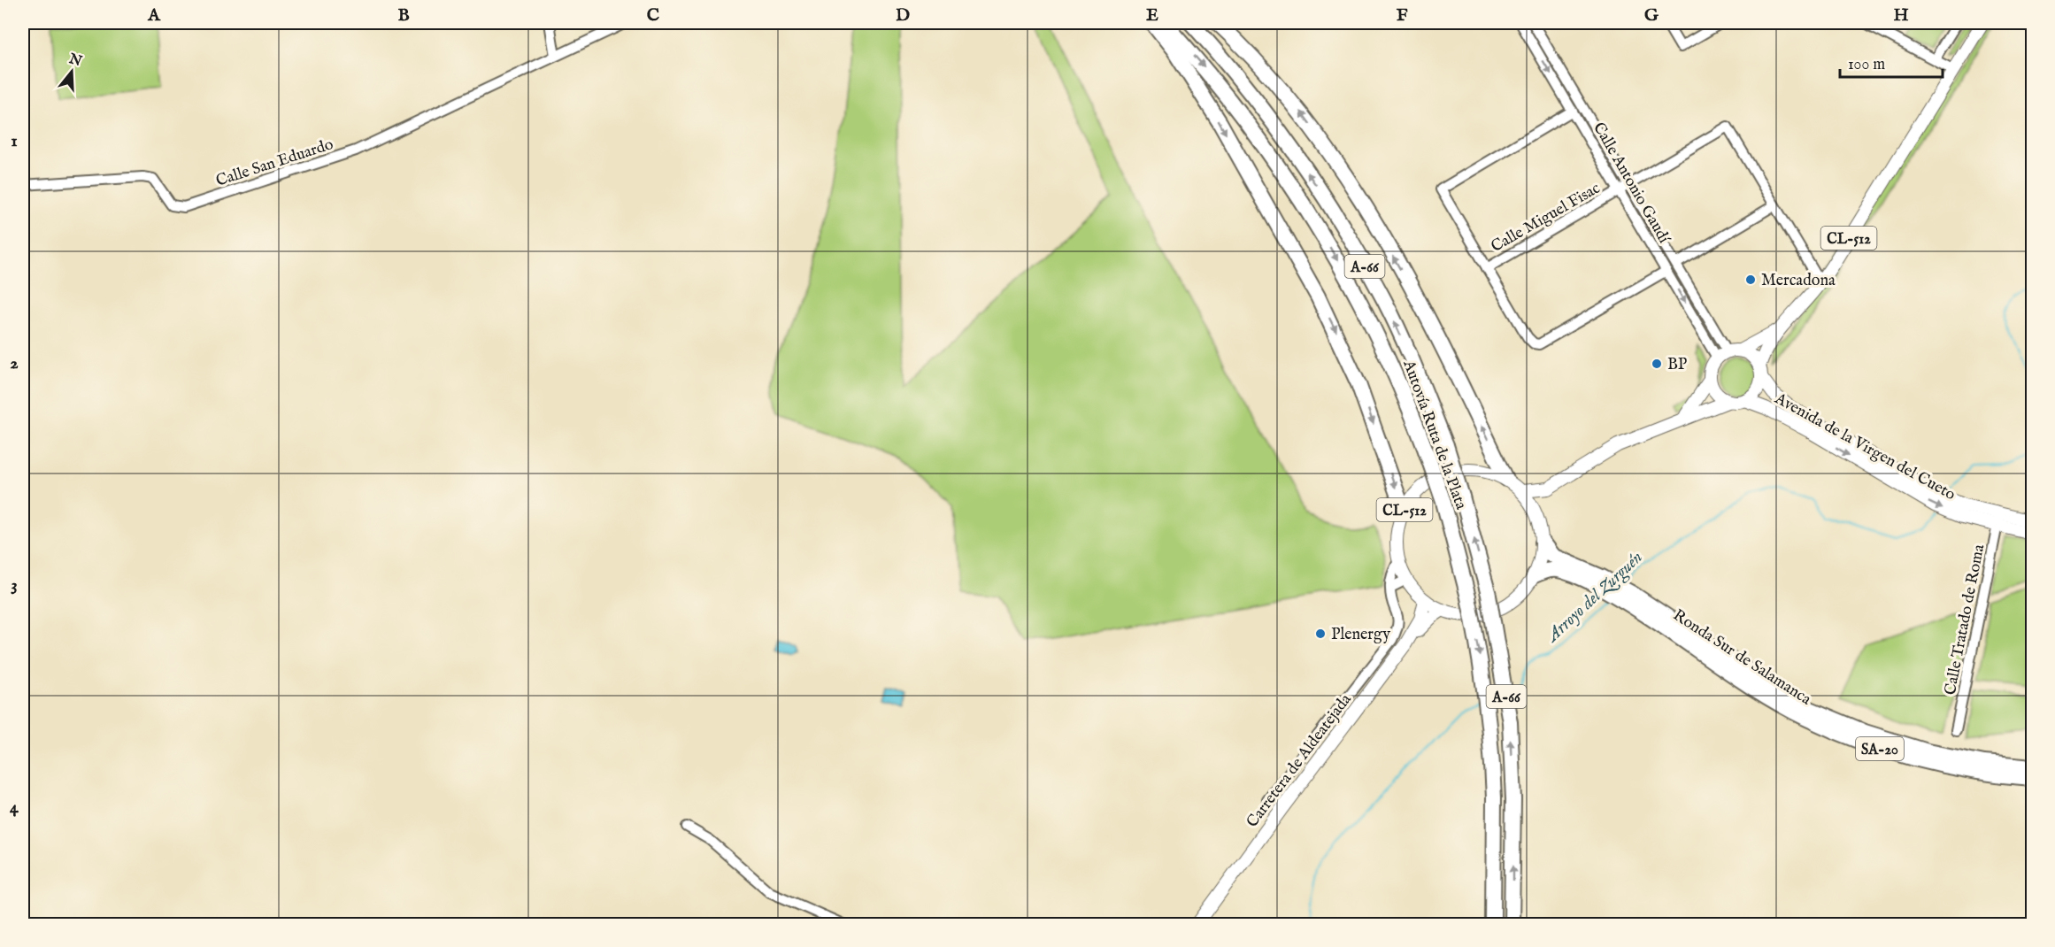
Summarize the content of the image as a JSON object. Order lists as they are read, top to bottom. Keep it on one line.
{"streets":{"highway":["A-66","Autovía Ruta de la Plata","Ronda Sur de Salamanca","SA-20"],"main road":["CL-512","Avenida de la Virgen del Cueto","Carretera de Aldeatejada"],"street":["Calle San Eduardo","Calle Antonio Gaudí","Calle Miguel Fisac","Calle Tratado de Roma"]},"crossings":[["Calle Antonio Gaudí","Calle Miguel Fisac"],["Calle Antonio Gaudí","CL-512"],["Calle Antonio Gaudí","Avenida de la Virgen del Cueto"],["CL-512","Avenida de la Virgen del Cueto"],["CL-512","Ronda Sur de Salamanca"],["CL-512","Carretera de Aldeatejada"],["Avenida de la Virgen del Cueto","Calle Tratado de Roma"],["Ronda Sur de Salamanca","Carretera de Aldeatejada"]],"water":["Arroyo del Zurguén"],"places":["Mercadona","BP","Plenergy"],"scale_bar":"100 m","north":"top","grid":{"columns":["A","B","C","D","E","F","G","H"],"rows":["1","2","3","4"]}}
